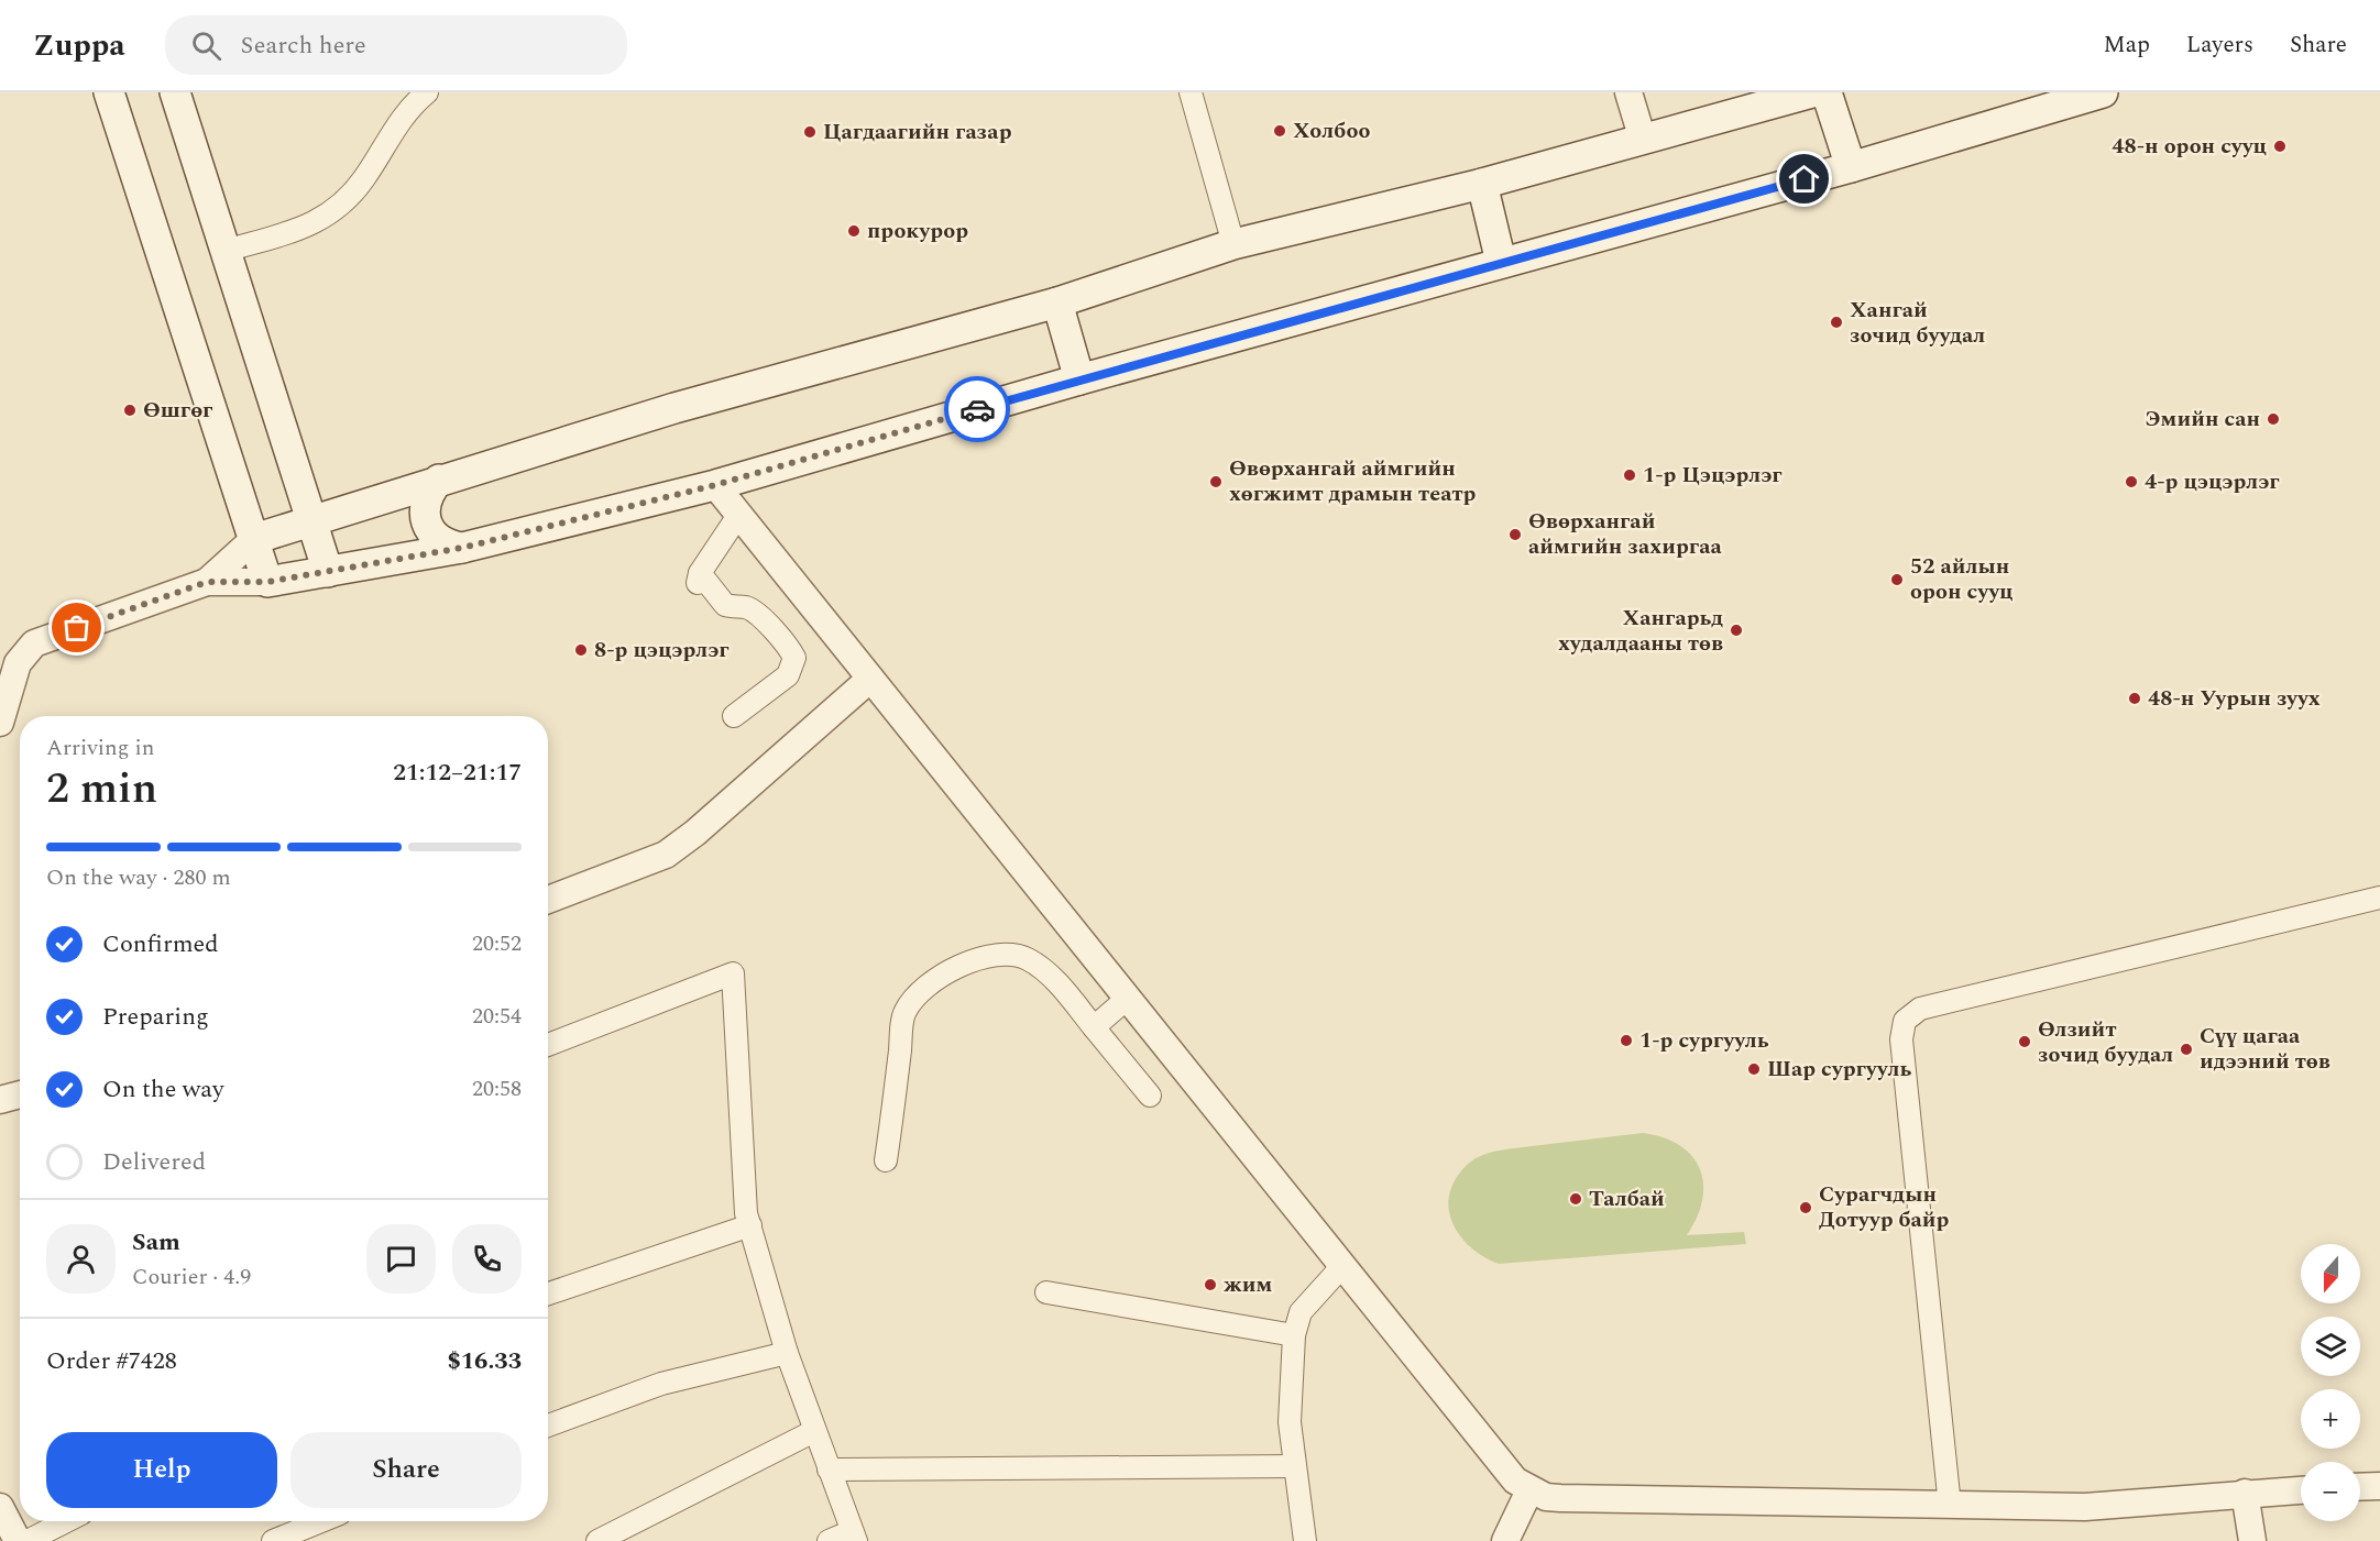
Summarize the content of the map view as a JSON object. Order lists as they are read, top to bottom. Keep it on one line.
{"places":["Холбоо","Цагдаагийн газар","48-н орон сууц","прокурор","Хангай зочид буудал","Өшгөг","Эмийн сан","1-р Цэцэрлэг","Өвөрхангай аймгийн хөгжимт драмын театр","4-р цэцэрлэг","Өвөрхангай аймгийн захиргаа","52 айлын орон сууц","Хангарьд худалдааны төв","8-р цэцэрлэг","48-н Уурын зуух","1-р сургууль","Өлзийт зочид буудал","Сүү цагаа идээний төв","Шар сургууль","Талбай","Сурагчдын Дотуур байр","жим"],"north":"bottom","page":{"header":"Zuppa","search":"Search here","nav":["Map","Layers","Share"],"heading":["2 min","Arriving in","21:12–21:17"],"panel":["Sam","Courier · 4.9","Order #7428","$16.33"],"bar":"On the way · 280 m","list":[["Confirmed","20:52"],["Preparing","20:54"],["On the way","20:58"],"Delivered"],"map_buttons":["+","−"],"buttons":["Help","Share"]}}
